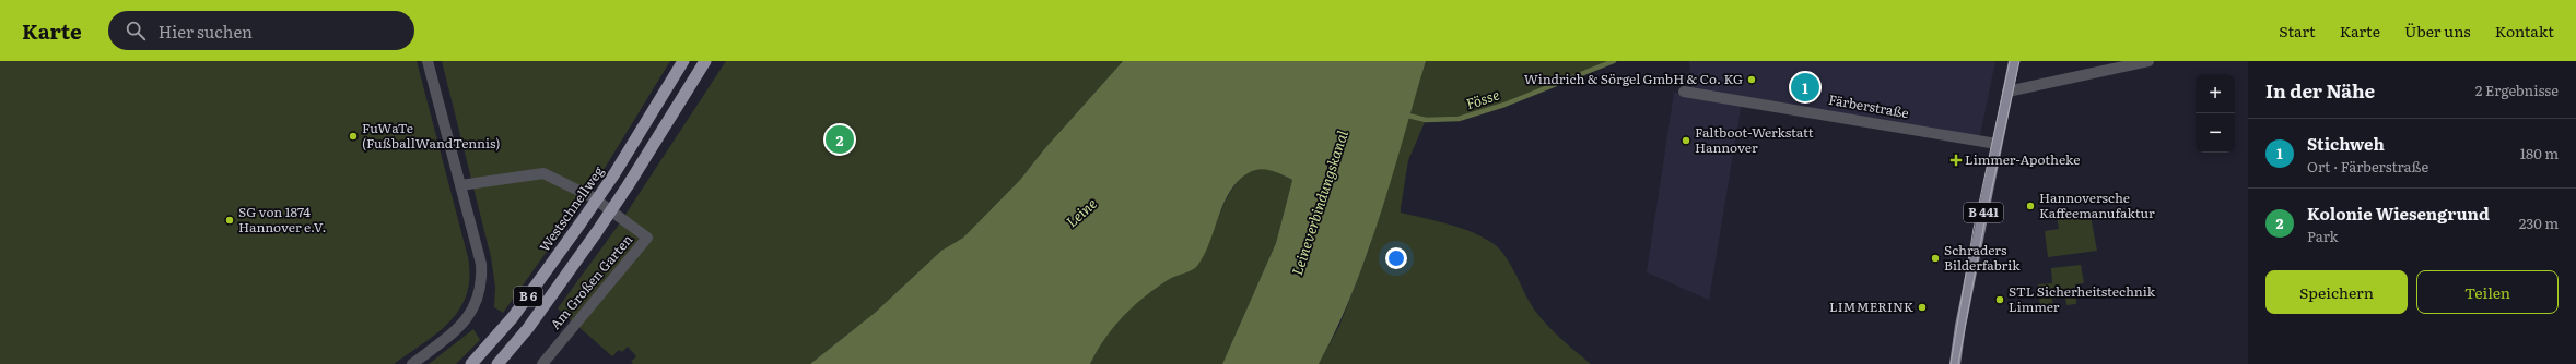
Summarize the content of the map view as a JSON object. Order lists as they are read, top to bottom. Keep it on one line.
{"streets":{"highway":["Westschnellweg","B 6"],"main road":["B 441"],"street":["Färberstraße","Am Großen Garten"]},"crossings":[["Färberstraße","B 441"]],"water":["Fösse","Leineverbindungskanal","Leine"],"places":{"other":["Windrich & Sörgel GmbH & Co. KG","FuWaTe (FußballWandTennis)","Faltboot-Werkstatt Hannover","Hannoversche Kaffeemanufaktur","SG von 1874 Hannover e.V.","Schraders Bilderfabrik","STL Sicherheitstechnik Limmer","LIMMERINK"],"health":["Limmer-Apotheke"]},"page":{"header":"Karte","search":"Hier suchen","nav":["Start","Karte","Über uns","Kontakt"],"heading":["In der Nähe","2 Ergebnisse"],"pins":["1","2"],"map_buttons":["+","−"],"list":[{"mark":"1","name":"Stichweh","note":"Ort · Färberstraße","value":"180 m"},{"mark":"2","name":"Kolonie Wiesengrund","note":"Park","value":"230 m"}],"buttons":["Speichern","Teilen"]}}
